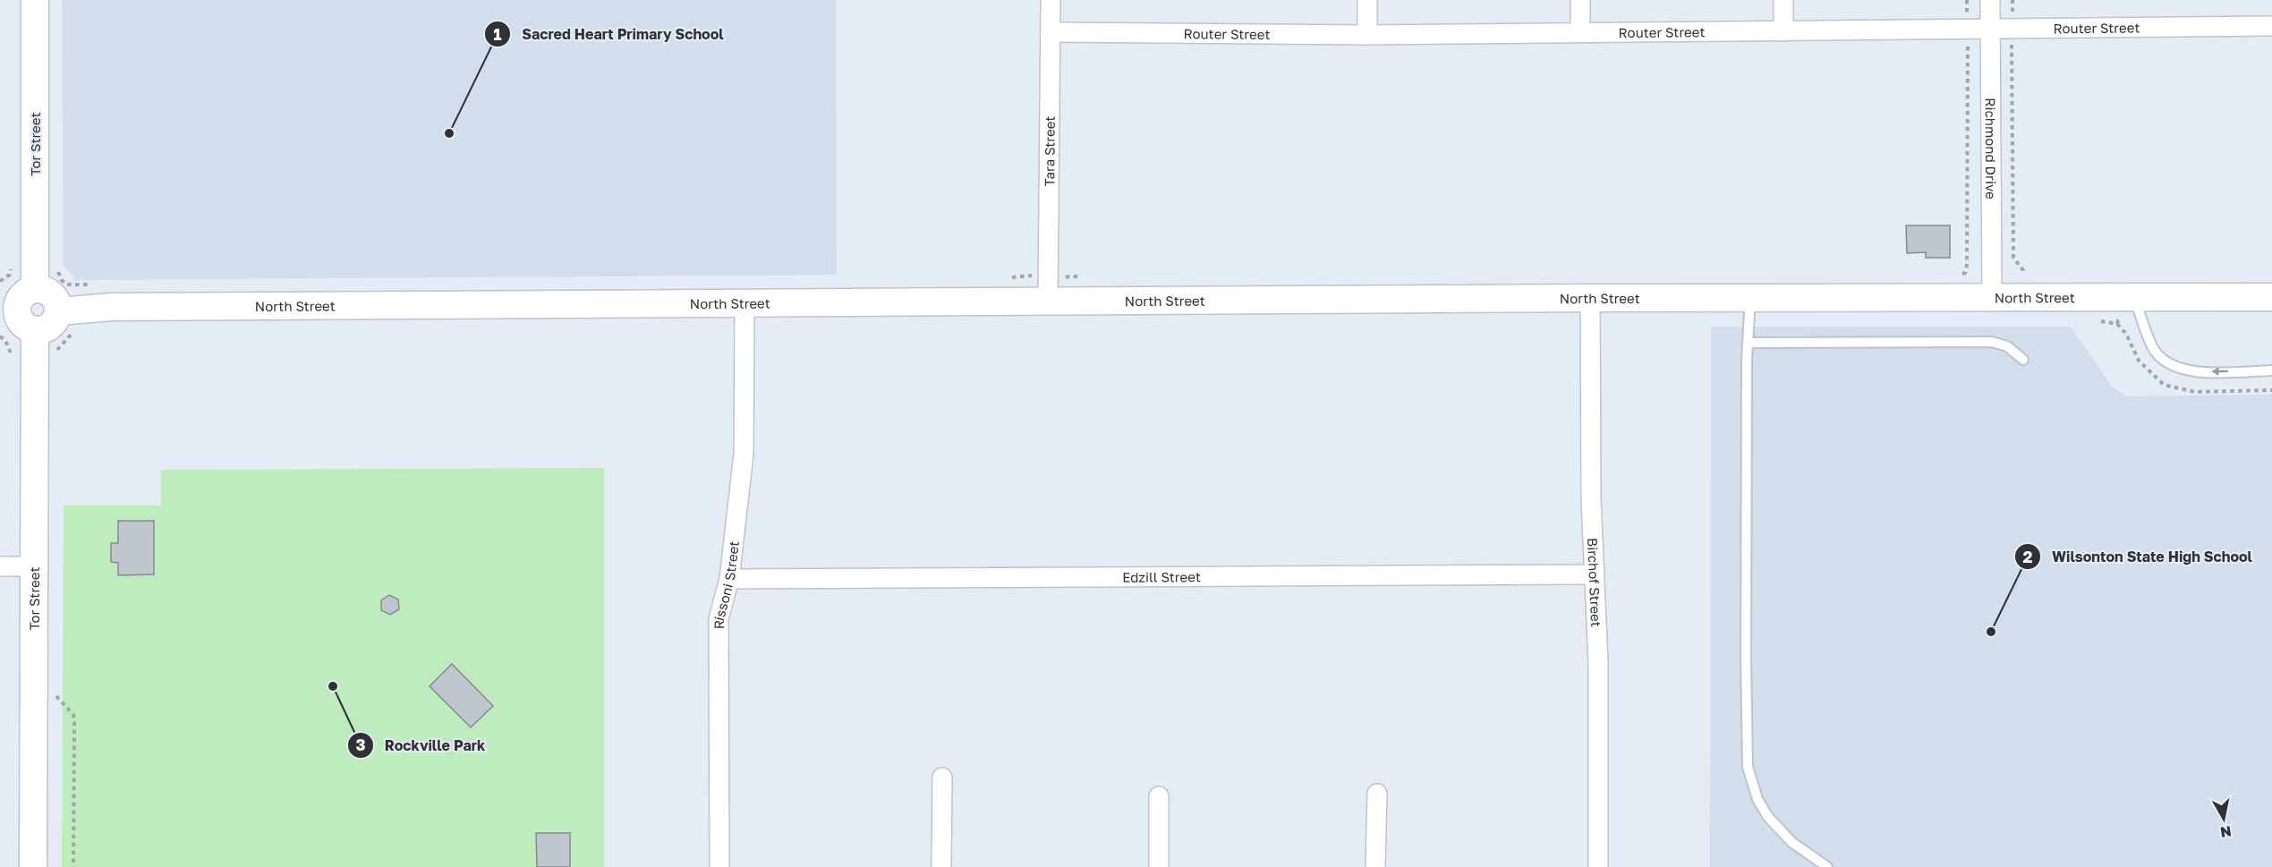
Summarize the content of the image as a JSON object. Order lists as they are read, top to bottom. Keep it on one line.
{"streets":{"street":["Router Street","Tor Street","Richmond Drive","Tara Street","North Street","Edzill Street","Birchof Street","Rissoni Street"]},"crossings":[["Router Street","Richmond Drive"],["Router Street","Tara Street"],["Richmond Drive","North Street"],["Tara Street","North Street"],["North Street","Birchof Street"],["North Street","Rissoni Street"],["Edzill Street","Birchof Street"],["Edzill Street","Rissoni Street"]],"places":["Sacred Heart Primary School","Wilsonton State High School","Rockville Park"],"north":"bottom"}
